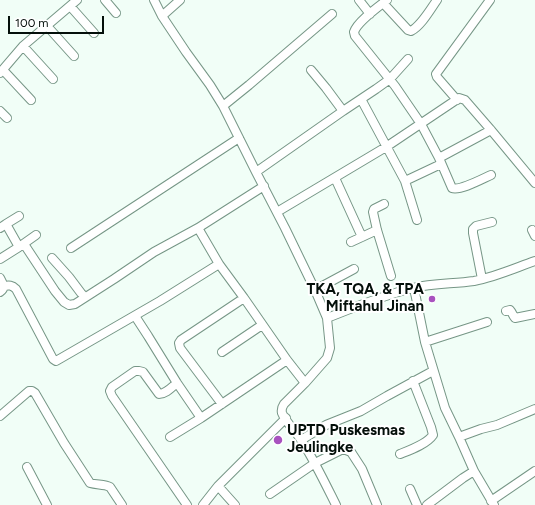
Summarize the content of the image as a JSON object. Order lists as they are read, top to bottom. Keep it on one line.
{"places":["TKA, TQA, & TPA Miftahul Jinan","UPTD Puskesmas Jeulingke"],"scale_bar":"100 m"}
